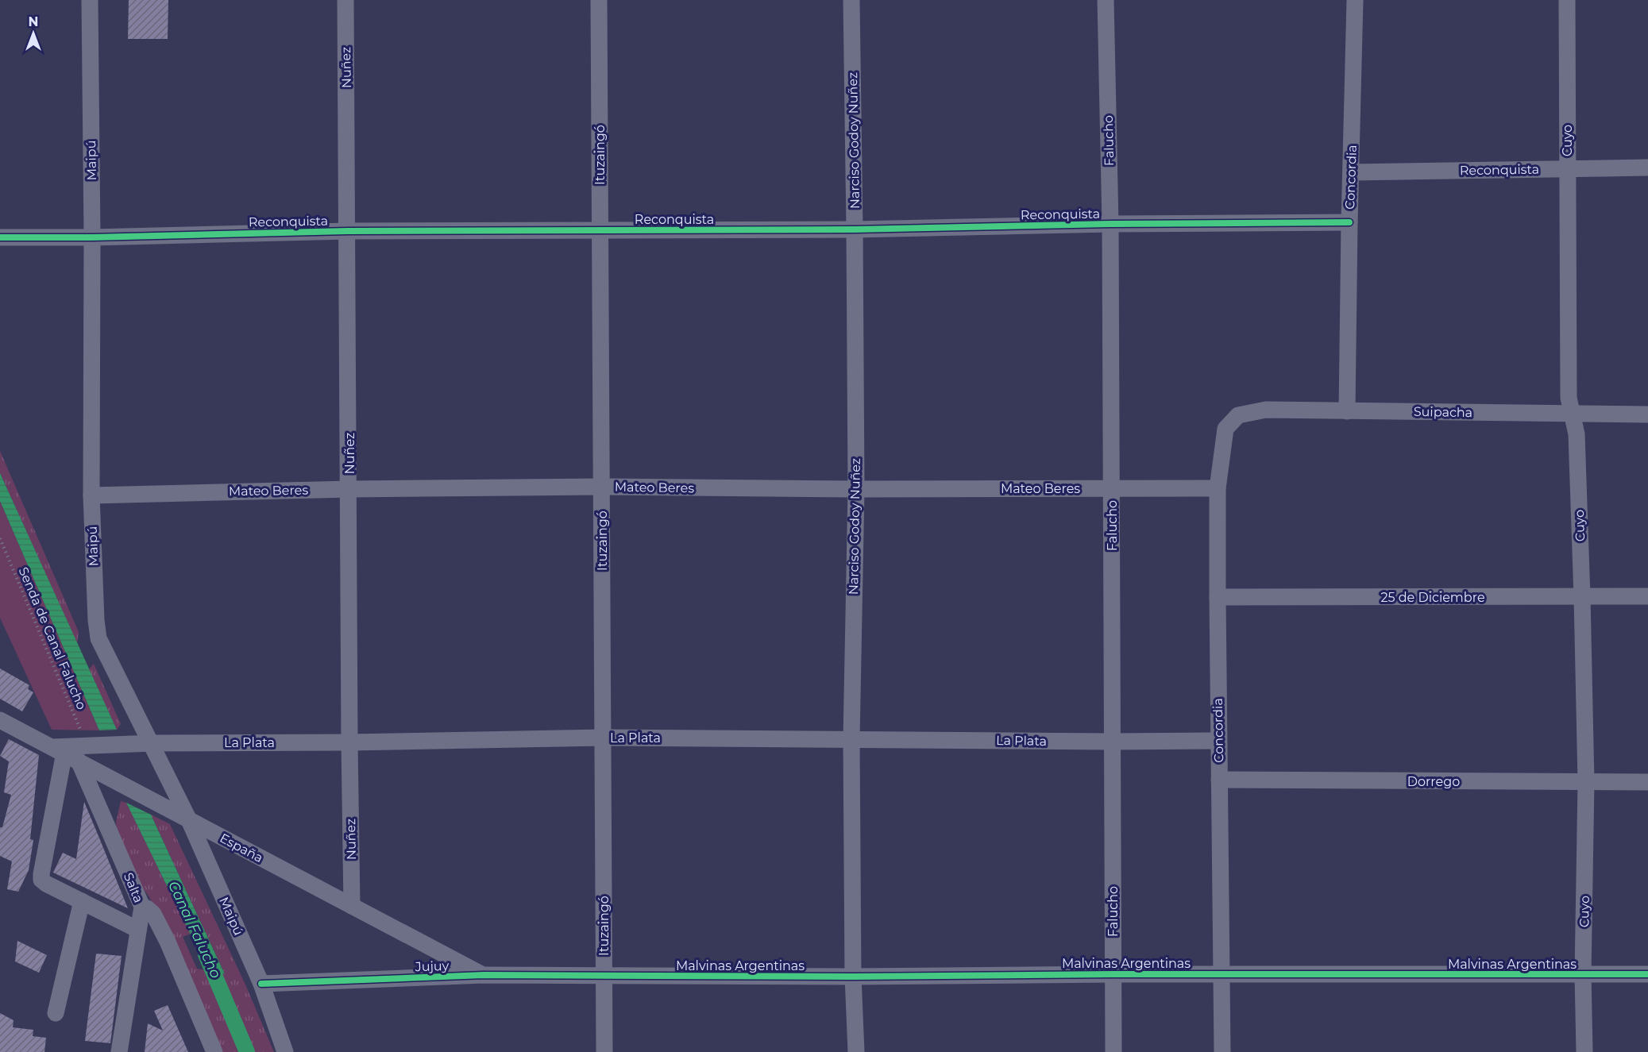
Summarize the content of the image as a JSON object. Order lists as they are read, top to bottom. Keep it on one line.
{"streets":{"street":["Nuñez","Narciso Godoy Nuñez","Falucho","Cuyo","Ituzaingó","Maipú","Reconquista","Concordia","Suipacha","Mateo Beres","25 de Diciembre","La Plata","Dorrego","España","Salta","Malvinas Argentinas","Jujuy"],"path":["Senda de Canal Falucho"]},"crossings":[["Nuñez","Reconquista"],["Nuñez","Mateo Beres"],["Nuñez","La Plata"],["Nuñez","España"],["Narciso Godoy Nuñez","Reconquista"],["Narciso Godoy Nuñez","Mateo Beres"],["Narciso Godoy Nuñez","La Plata"],["Narciso Godoy Nuñez","Malvinas Argentinas"],["Falucho","Reconquista"],["Falucho","Mateo Beres"],["Falucho","La Plata"],["Falucho","Malvinas Argentinas"],["Cuyo","Reconquista"],["Cuyo","Suipacha"],["Cuyo","25 de Diciembre"],["Cuyo","Dorrego"],["Cuyo","Malvinas Argentinas"],["Ituzaingó","Reconquista"],["Ituzaingó","Mateo Beres"],["Ituzaingó","La Plata"],["Ituzaingó","Malvinas Argentinas"],["Ituzaingó","Jujuy"],["Maipú","Reconquista"],["Maipú","Mateo Beres"],["Maipú","La Plata"],["Maipú","España"],["Maipú","Jujuy"],["Reconquista","Concordia"],["Concordia","Suipacha"],["Concordia","Mateo Beres"],["Concordia","25 de Diciembre"],["Concordia","La Plata"],["Concordia","Dorrego"],["Concordia","Malvinas Argentinas"],["Senda de Canal Falucho","La Plata"],["La Plata","España"],["La Plata","Salta"],["España","Salta"],["España","Jujuy"],["Malvinas Argentinas","Jujuy"]],"water":["Canal Falucho"],"north":"top"}
